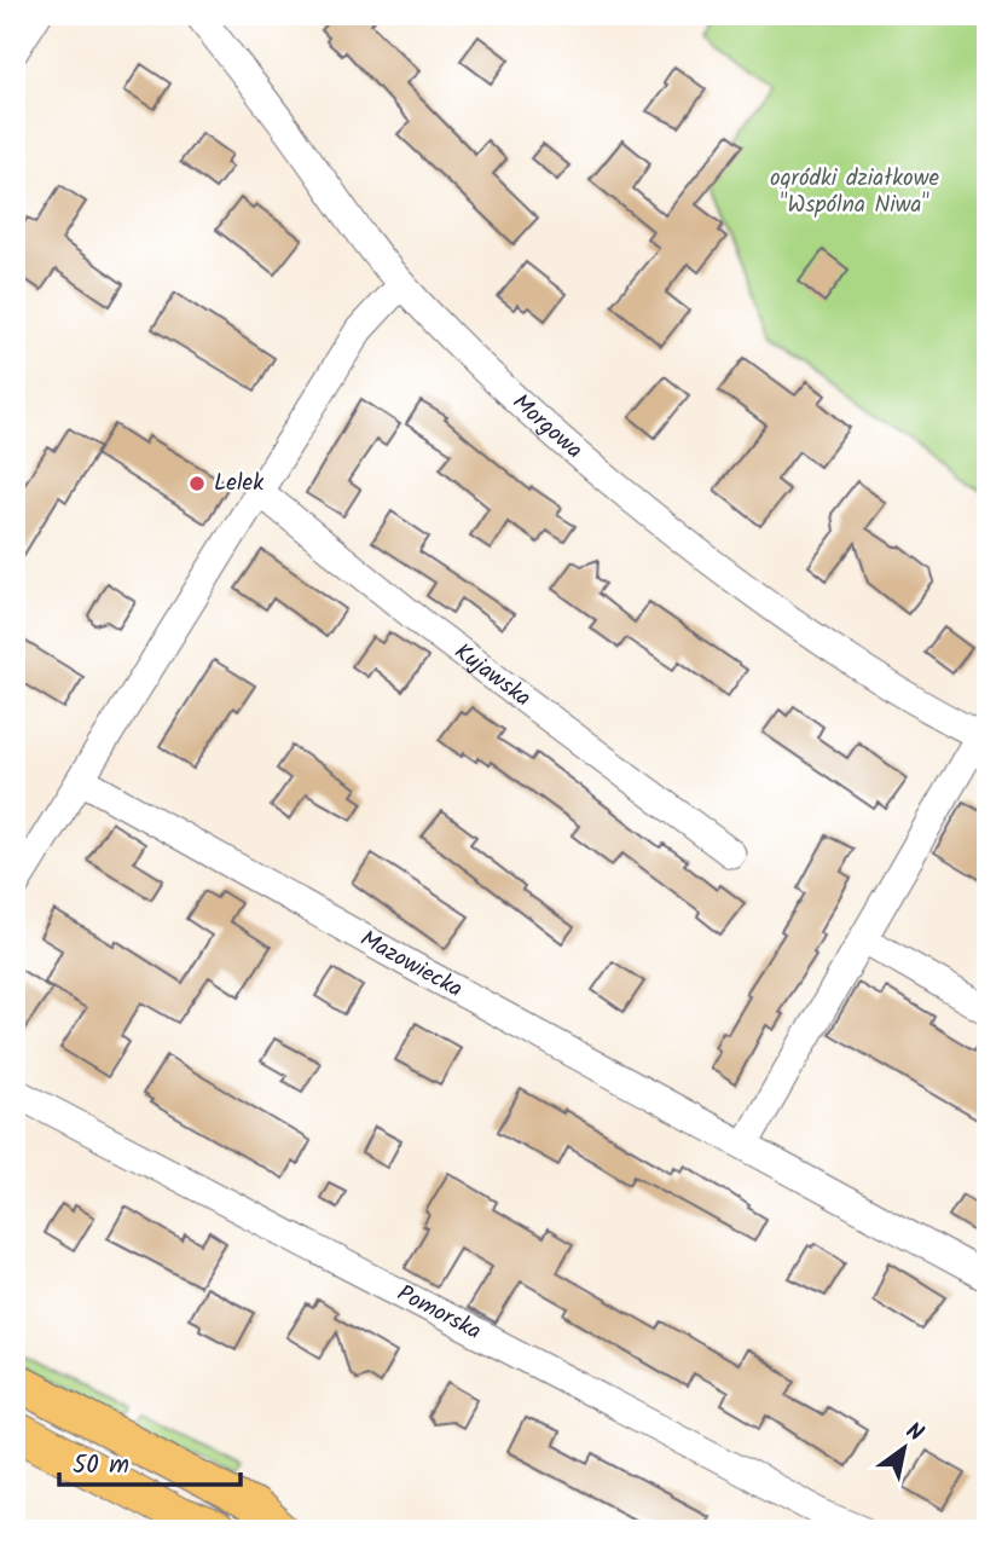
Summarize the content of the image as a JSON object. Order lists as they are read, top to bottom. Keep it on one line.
{"streets":{"street":["Morgowa","Kujawska","Mazowiecka","Pomorska"]},"parks":["ogródki działkowe \"Wspólna Niwa\""],"places":["Lelek"],"scale_bar":"50 m","north":"top right"}
